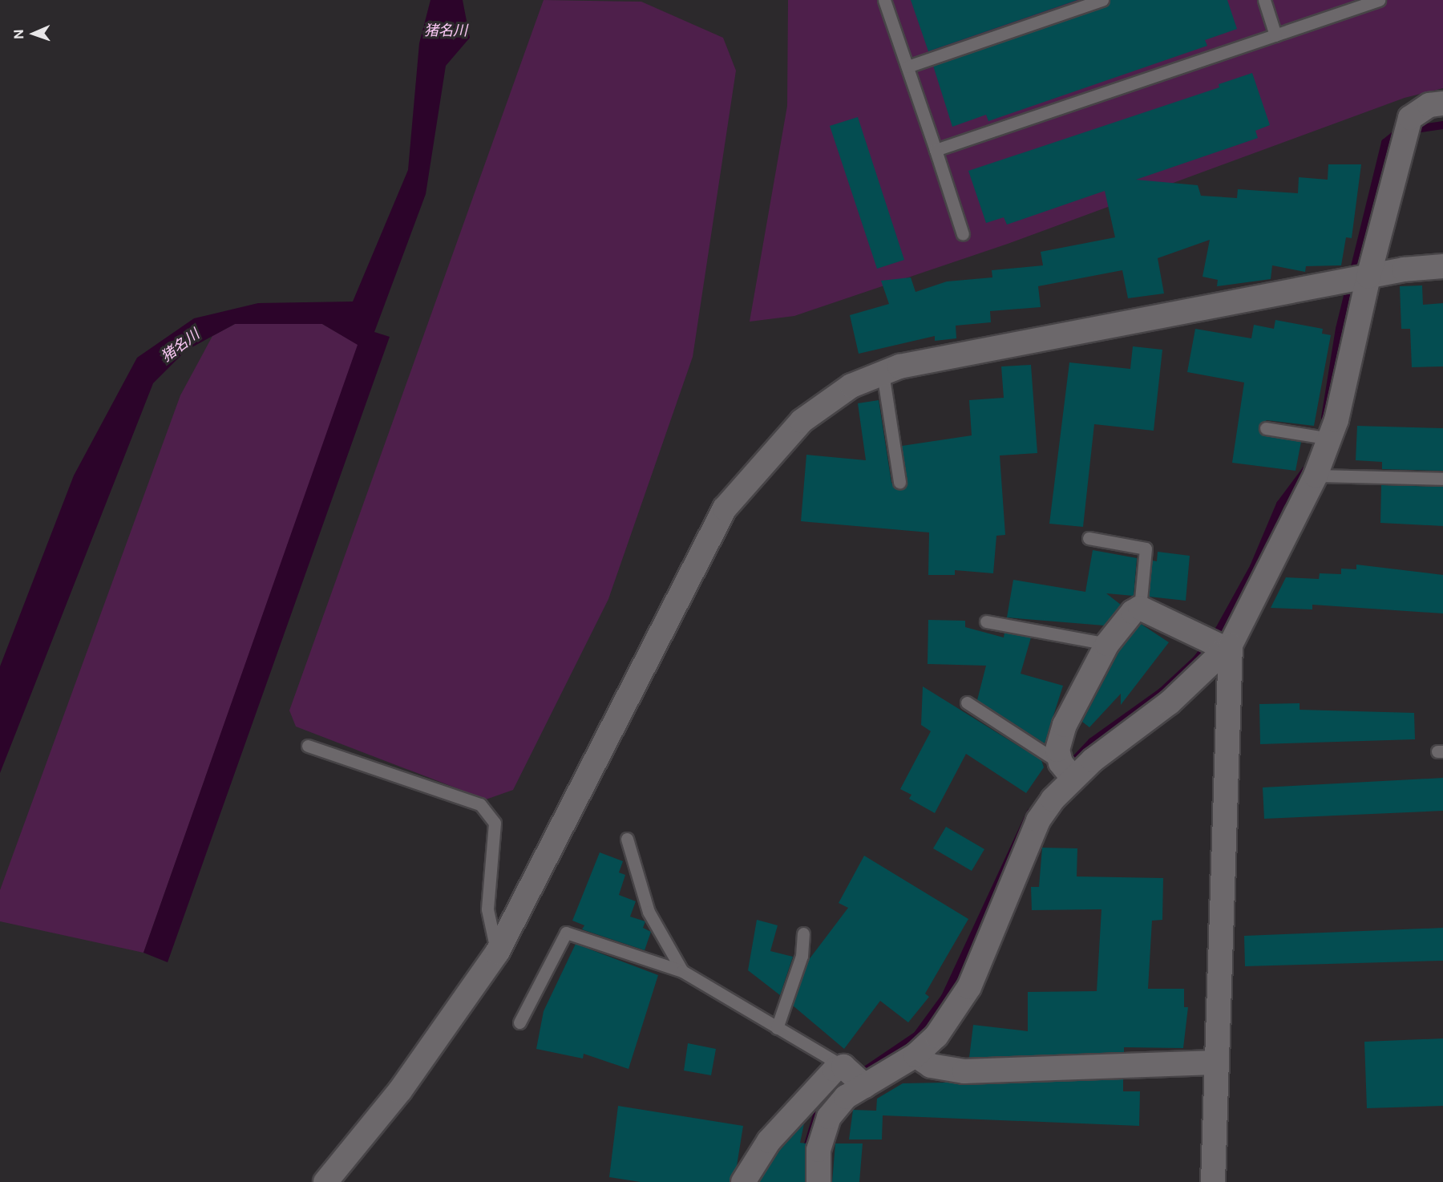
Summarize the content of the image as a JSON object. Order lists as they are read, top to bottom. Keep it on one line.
{"water":["猪名川"],"north":"left"}
